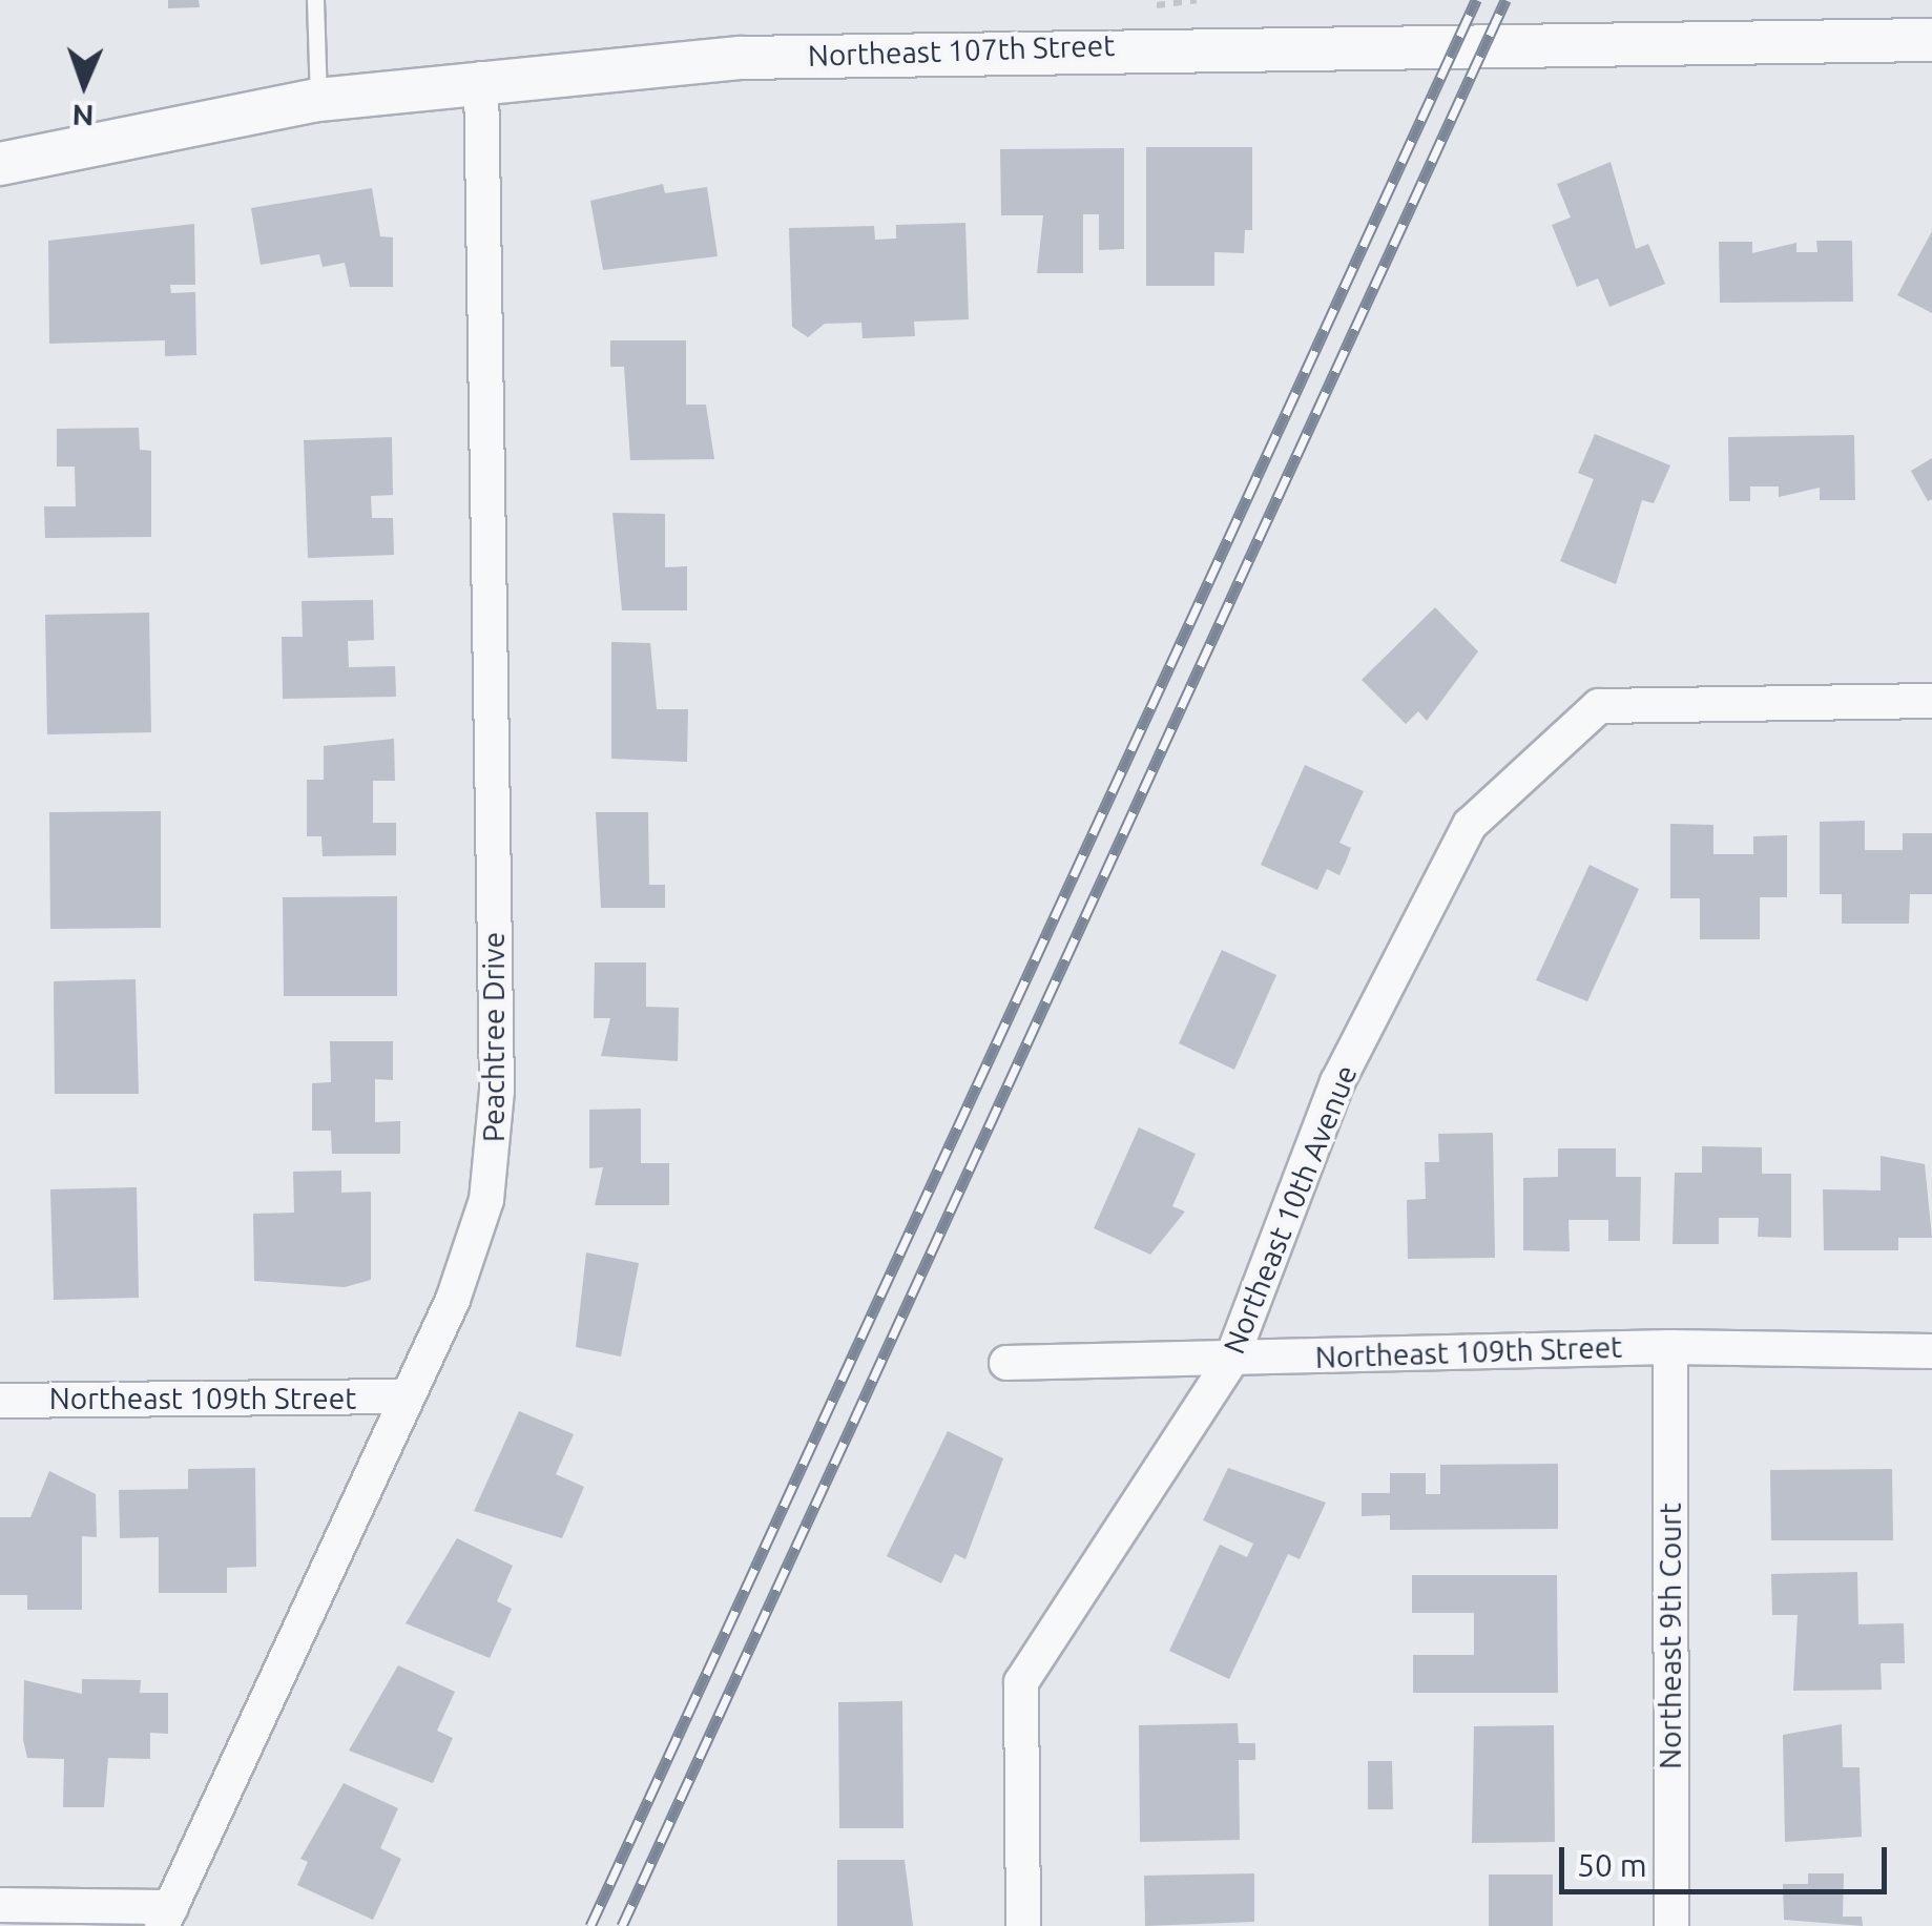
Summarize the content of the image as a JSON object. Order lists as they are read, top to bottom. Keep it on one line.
{"streets":{"street":["Northeast 107th Street","Peachtree Drive","Northeast 10th Avenue","Northeast 109th Street","Northeast 9th Court"]},"crossings":[["Northeast 107th Street","Peachtree Drive"],["Peachtree Drive","Northeast 109th Street"],["Northeast 10th Avenue","Northeast 109th Street"],["Northeast 109th Street","Northeast 9th Court"]],"scale_bar":"50 m","north":"bottom"}
